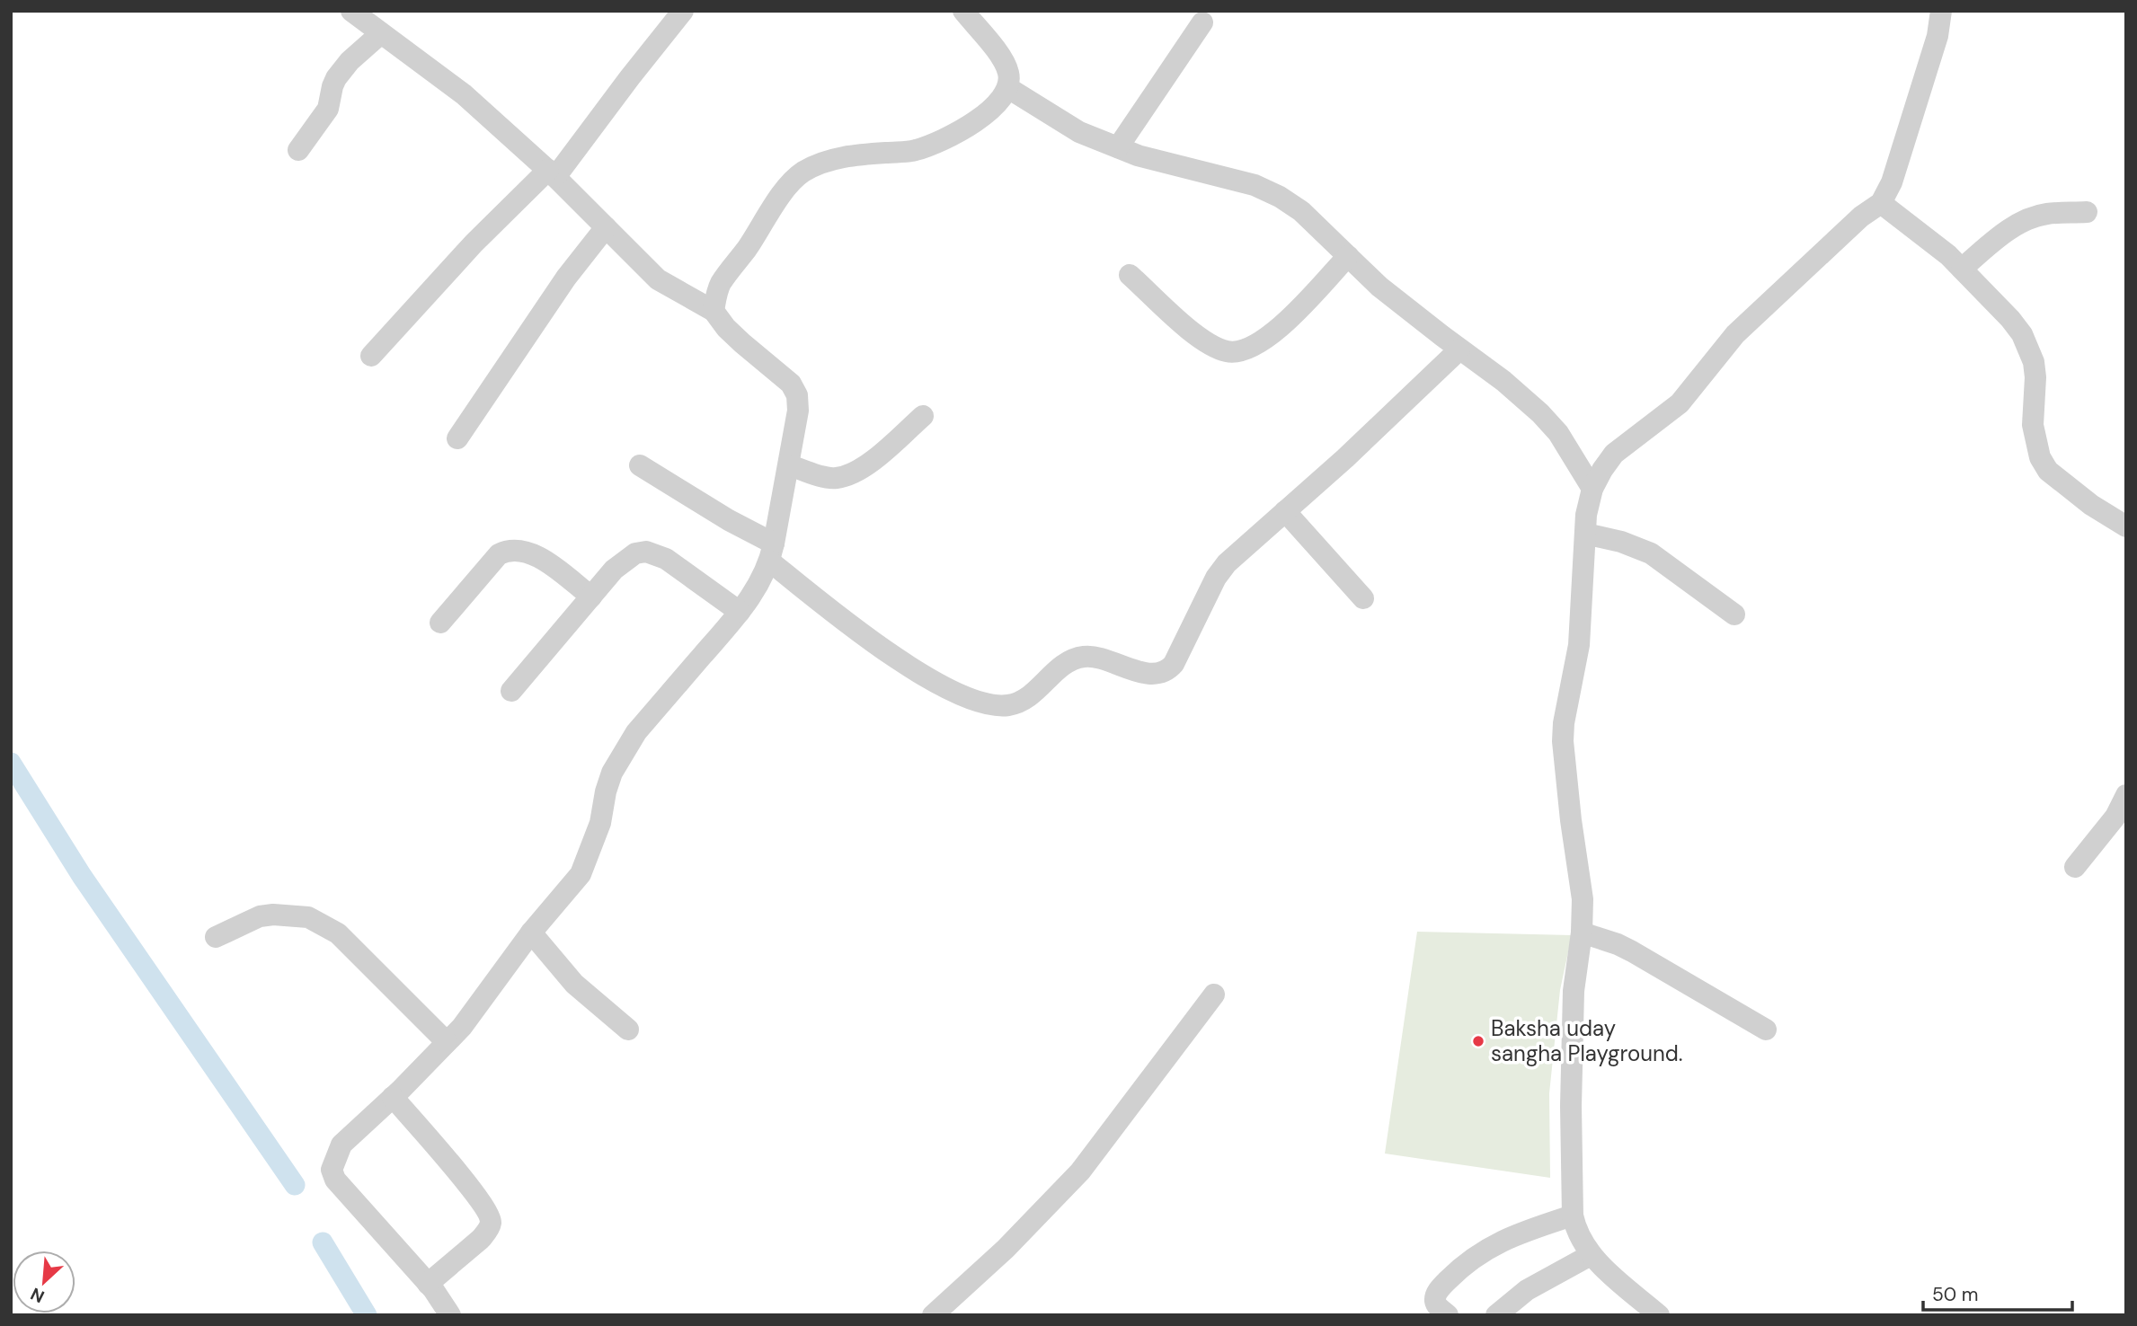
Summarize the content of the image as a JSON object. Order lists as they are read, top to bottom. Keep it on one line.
{"places":["Baksha uday sangha Playground."],"scale_bar":"50 m","north":"bottom left"}
